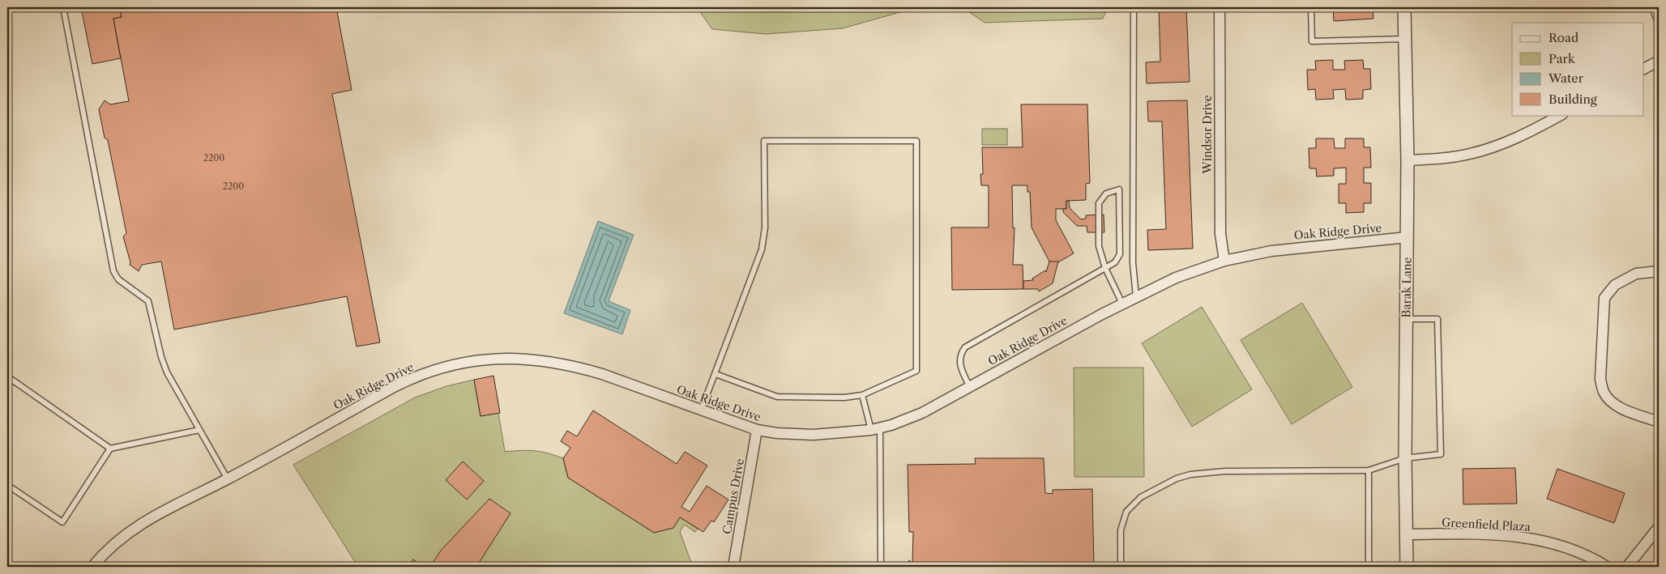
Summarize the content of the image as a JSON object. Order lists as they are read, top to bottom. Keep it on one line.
{"streets":{"street":["Windsor Drive","Oak Ridge Drive","Barak Lane","Campus Drive","Greenfield Plaza"]},"crossings":[["Windsor Drive","Oak Ridge Drive"],["Oak Ridge Drive","Barak Lane"],["Oak Ridge Drive","Campus Drive"],["Barak Lane","Greenfield Plaza"]],"house_numbers":["2200","2200"],"legend":["Road","Park","Water","Building"]}
